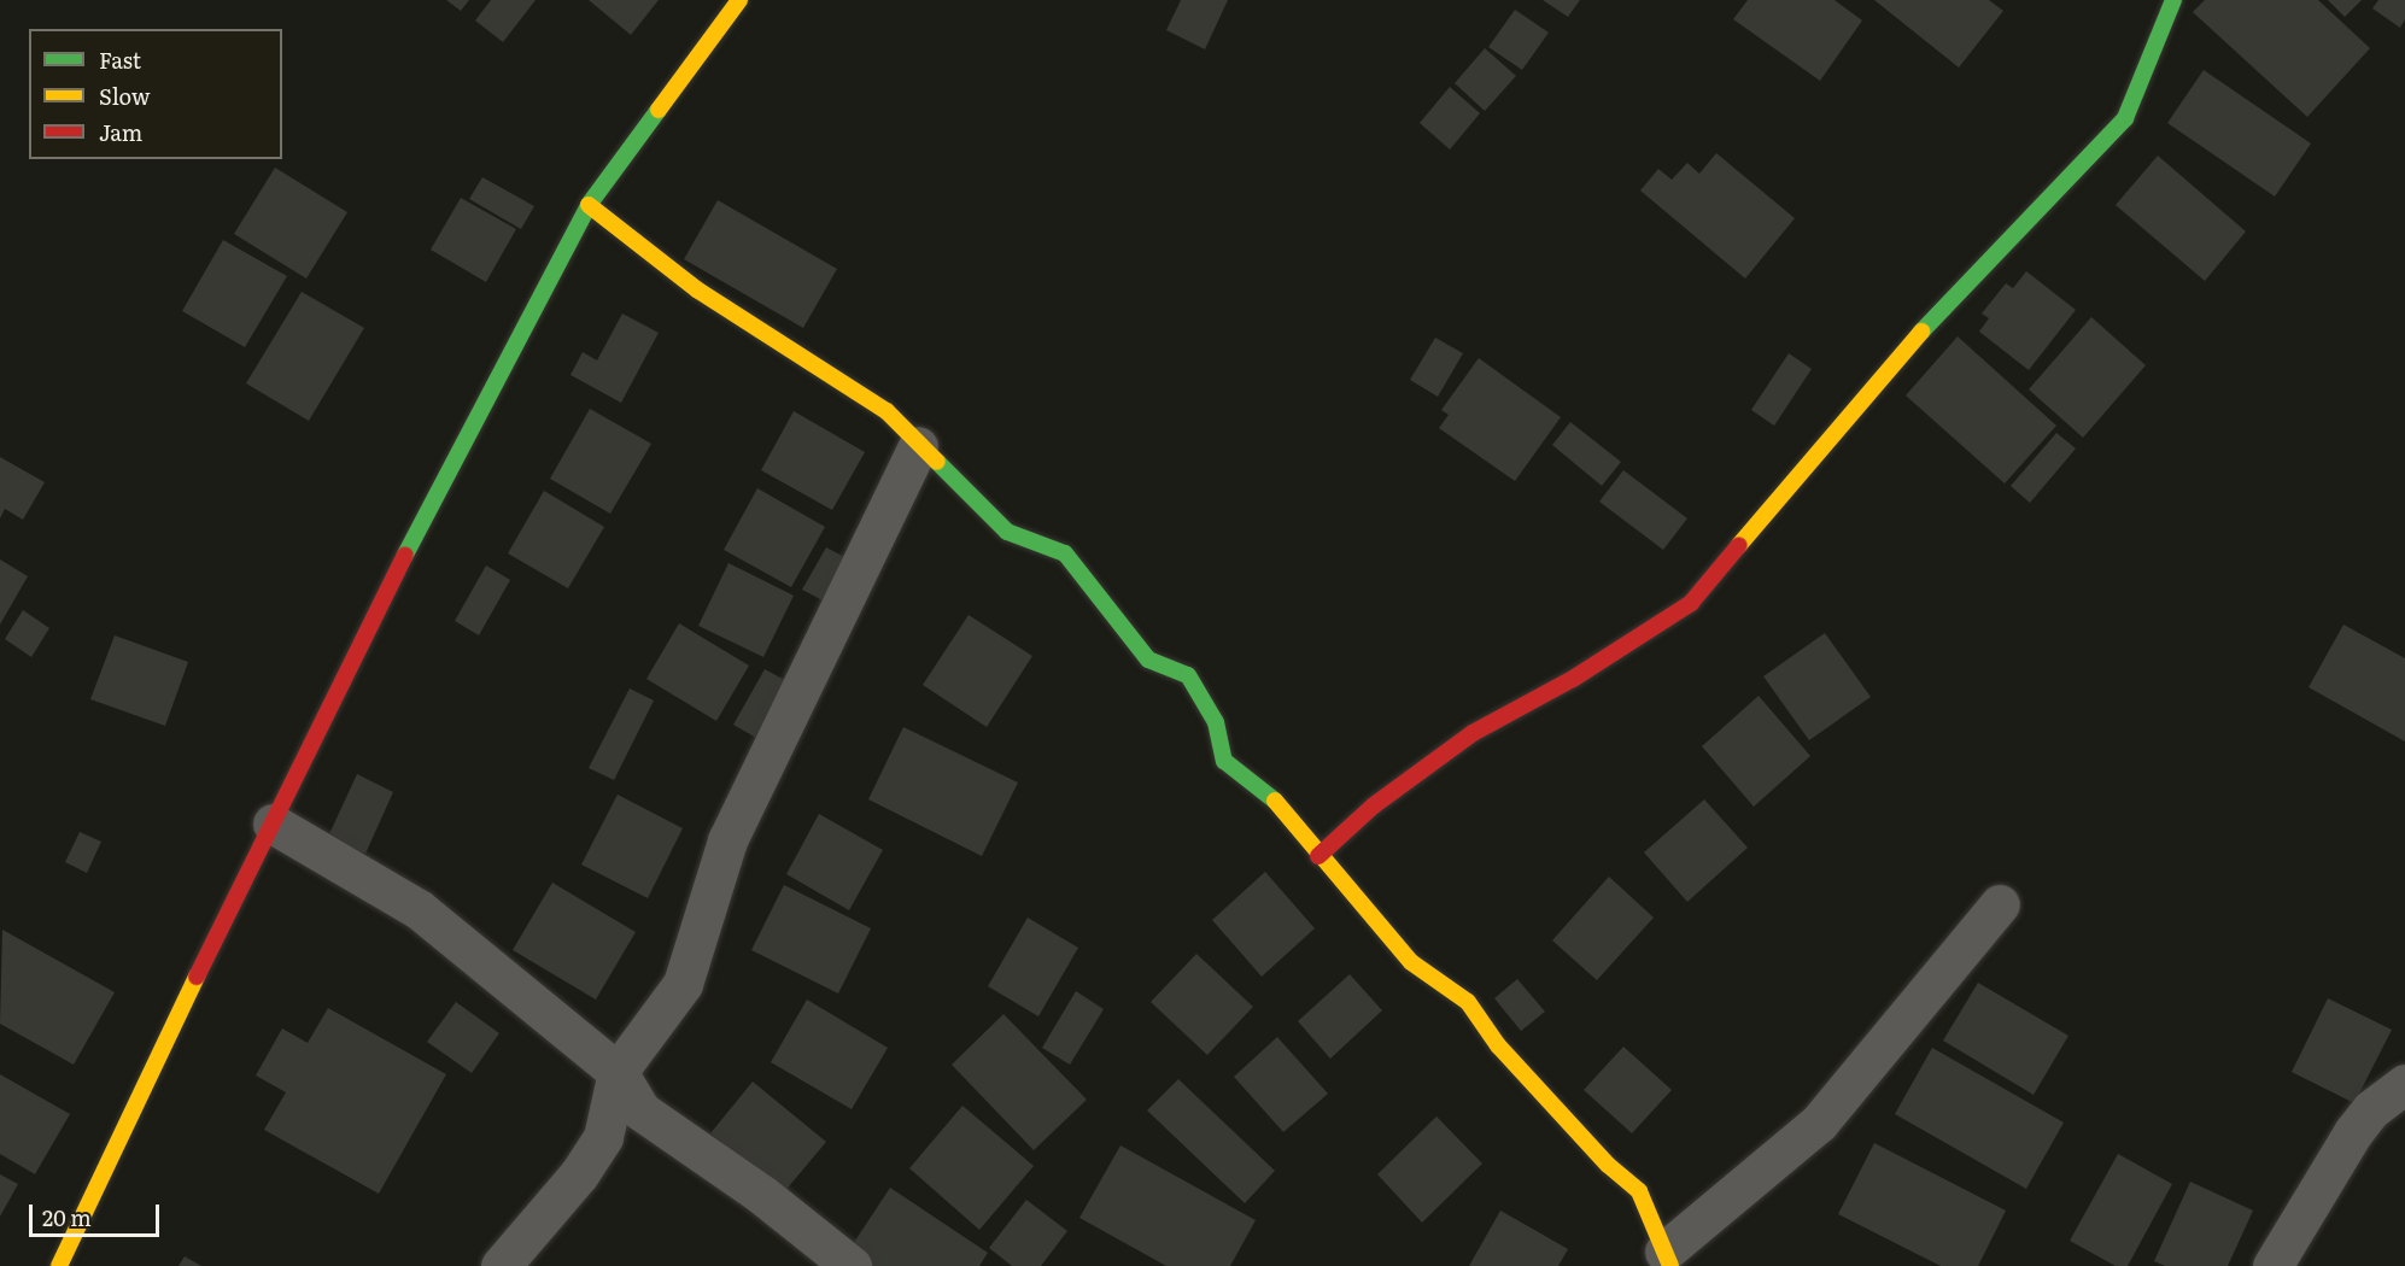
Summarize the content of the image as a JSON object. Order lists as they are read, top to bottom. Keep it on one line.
{"legend":["Fast","Slow","Jam"],"scale_bar":"20 m"}
